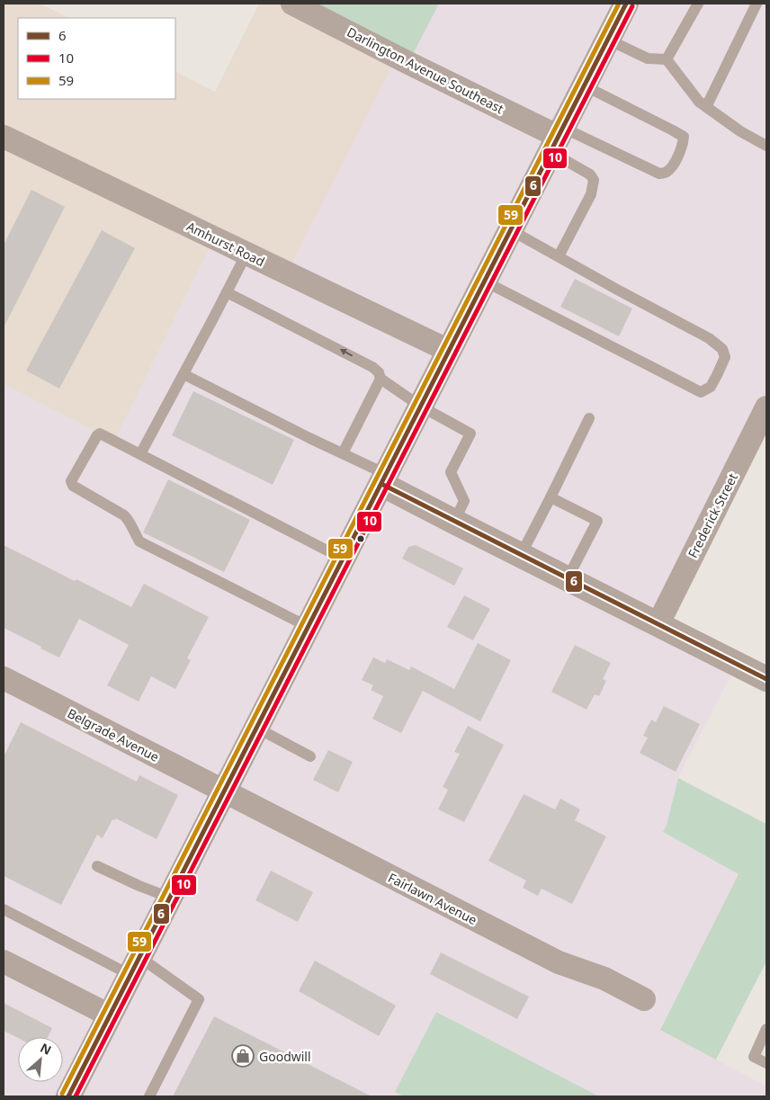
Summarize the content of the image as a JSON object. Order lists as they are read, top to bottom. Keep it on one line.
{"streets":{"street":["Darlington Avenue Southeast","Amhurst Road","Frederick Street","Belgrade Avenue","Fairlawn Avenue"]},"crossings":[["Belgrade Avenue","Fairlawn Avenue"]],"places":{"shop":["Goodwill"]},"lines":["transit line 6","transit line 59","transit line 10"],"legend":["6","10","59"],"north":"top right"}
